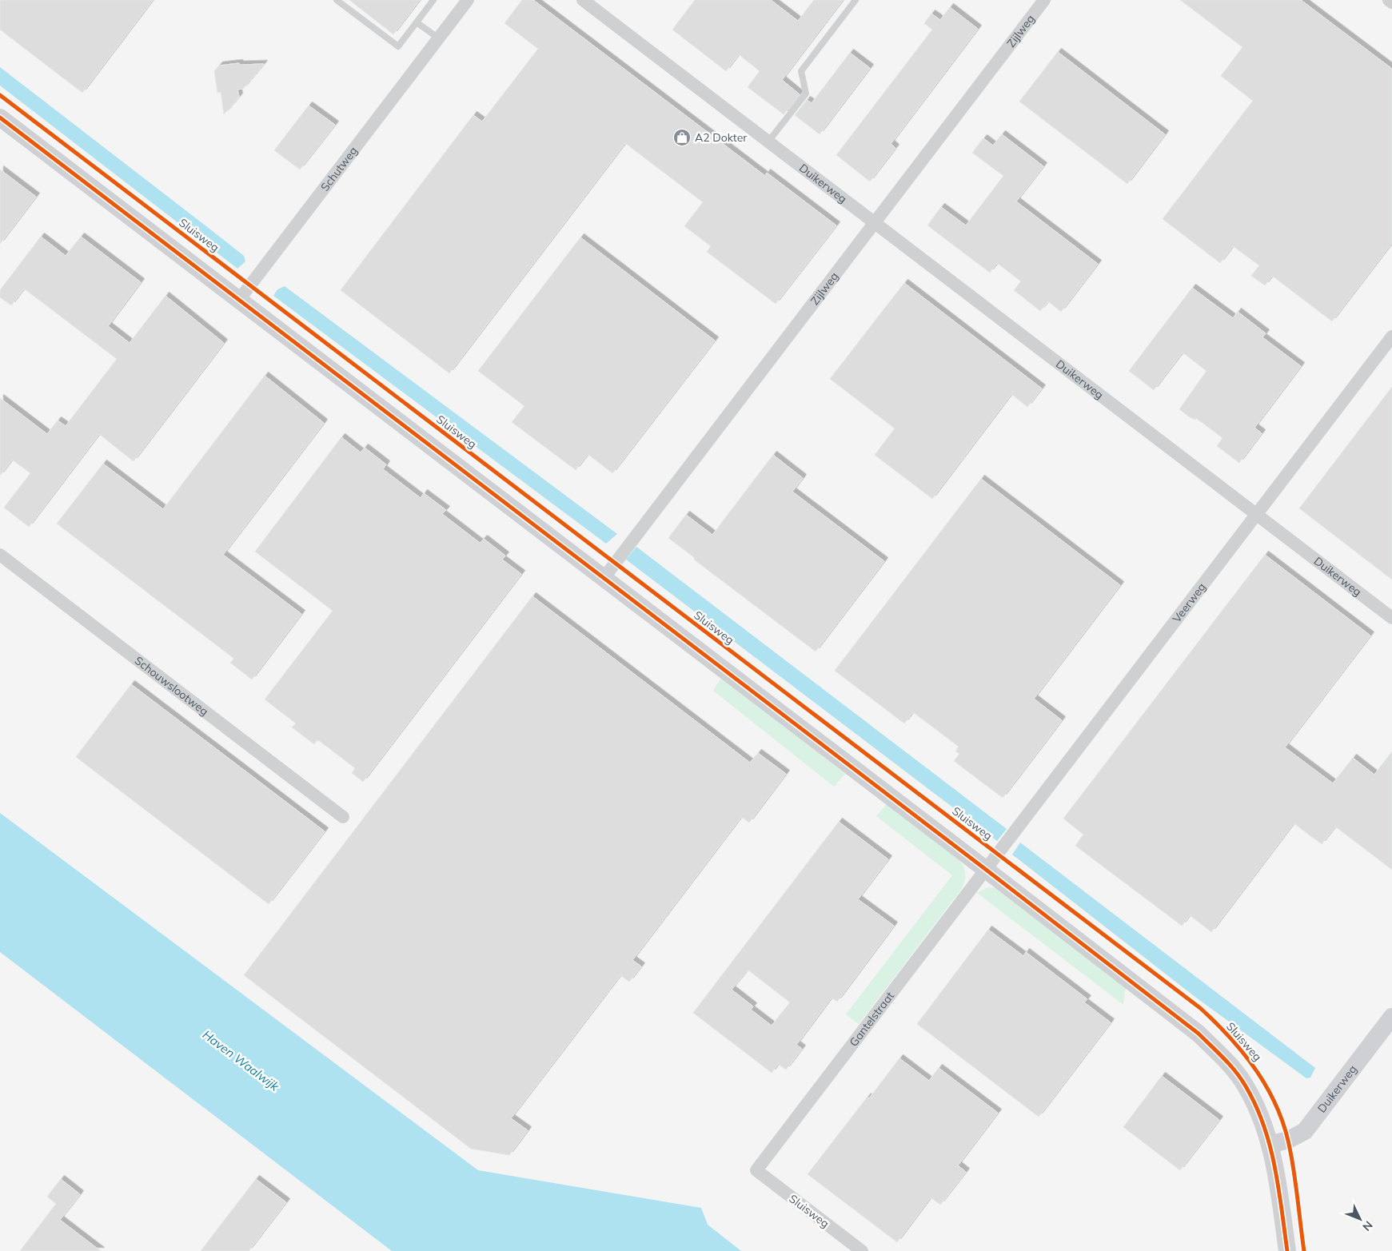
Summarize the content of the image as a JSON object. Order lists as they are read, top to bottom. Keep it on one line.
{"streets":{"street":["Zijlweg","Schutweg","Duikerweg","Sluisweg","Veerweg","Schouwslootweg","Gantelstraat"]},"crossings":[["Zijlweg","Duikerweg"],["Duikerweg","Veerweg"],["Sluisweg","Gantelstraat"],["Veerweg","Gantelstraat"]],"water":["Haven Waalwijk"],"places":{"shop":["A2 Dokter"]},"north":"bottom right"}
